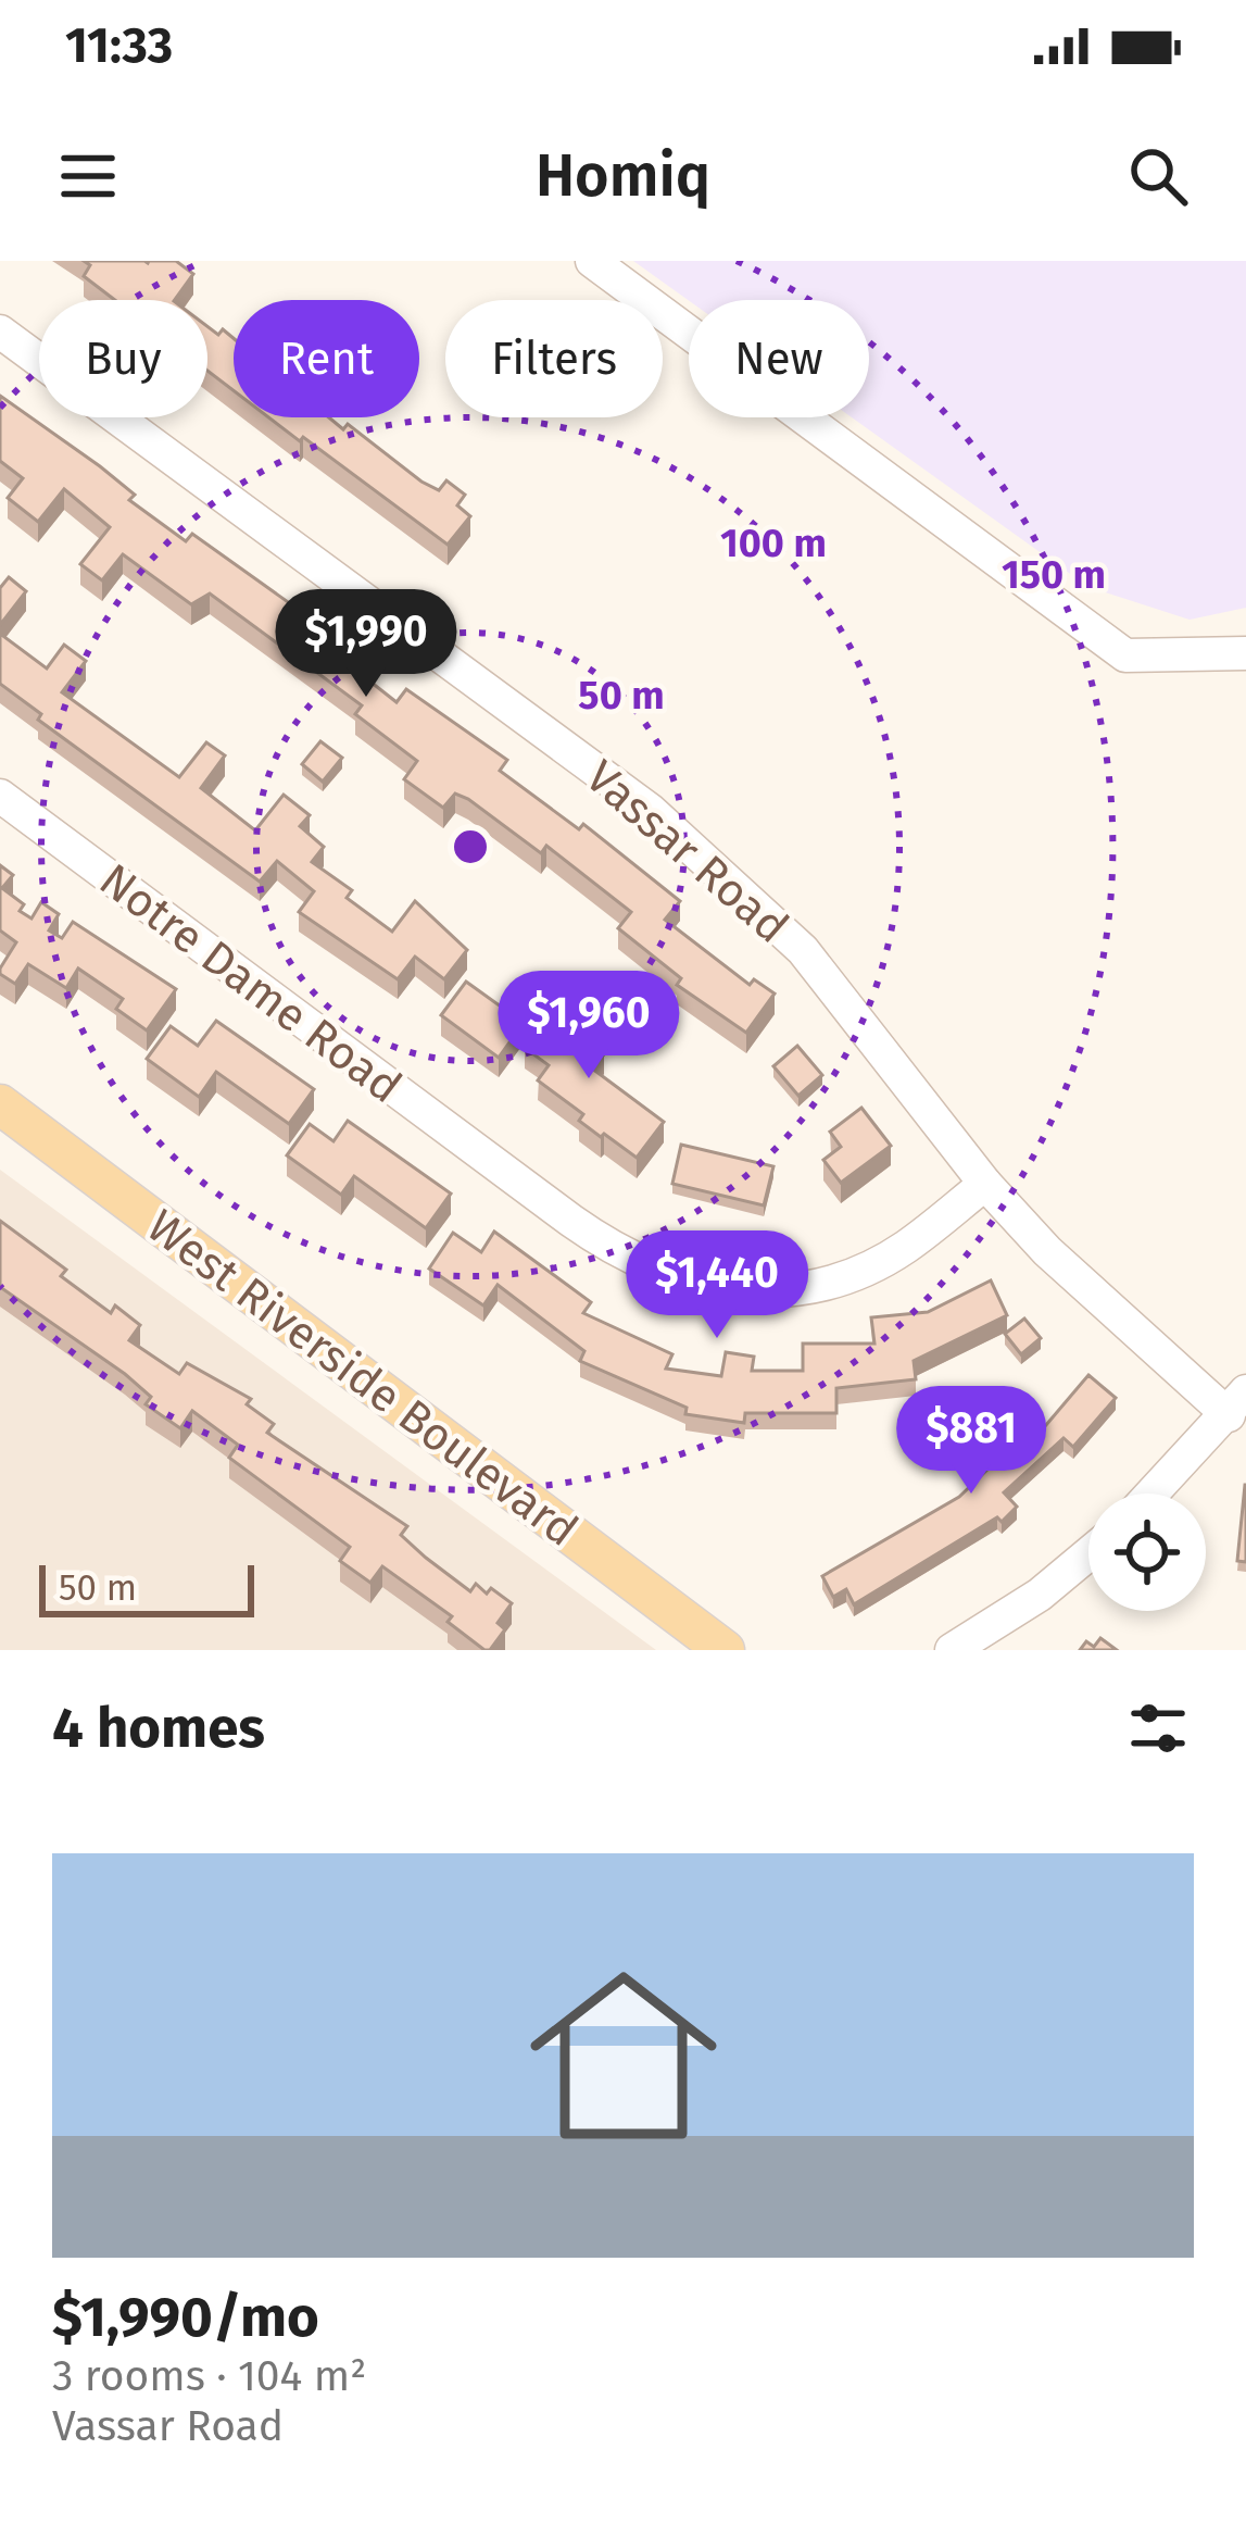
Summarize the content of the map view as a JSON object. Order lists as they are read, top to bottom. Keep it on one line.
{"streets":{"main road":["West Riverside Boulevard"],"street":["Vassar Road","Notre Dame Road"]},"crossings":[["Vassar Road","Notre Dame Road"]],"scale_bar":"50 m","page":{"status":"11:33","header":"Homiq","chip":["Buy","Rent","Filters","New"],"price":["$1,990","$1,960","$1,440","$881"],"scale":"50 m","heading":"4 homes","list":[{"name":"$1,990/mo","note":"3 rooms · 104 m² · Vassar Road"}]},"rings":["100 m","150 m","50 m"]}
